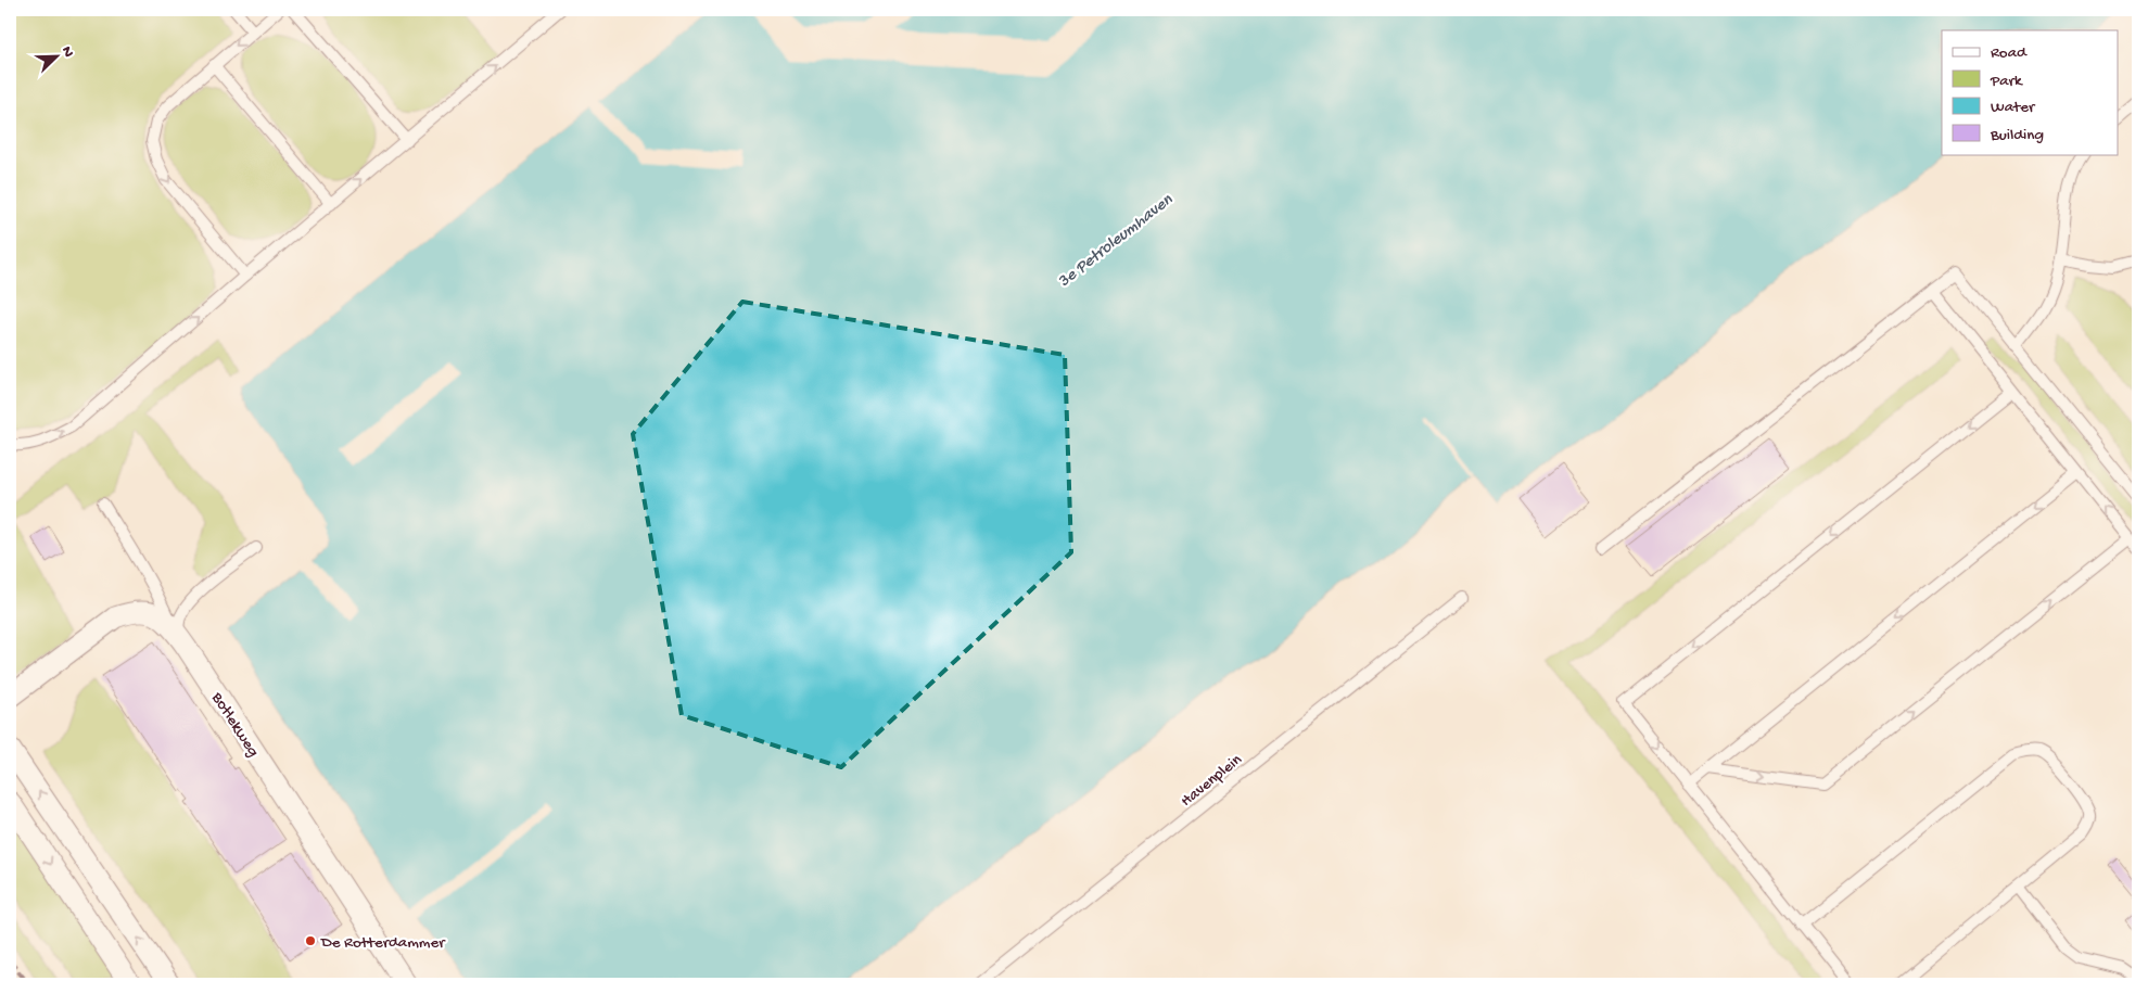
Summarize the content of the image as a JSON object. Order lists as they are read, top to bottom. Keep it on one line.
{"streets":{"street":["Botlekweg"],"lane":["Havenplein"]},"water":["3e Petroleumhaven"],"places":["De Rotterdammer"],"legend":["Road","Park","Water","Building"],"north":"top right"}
